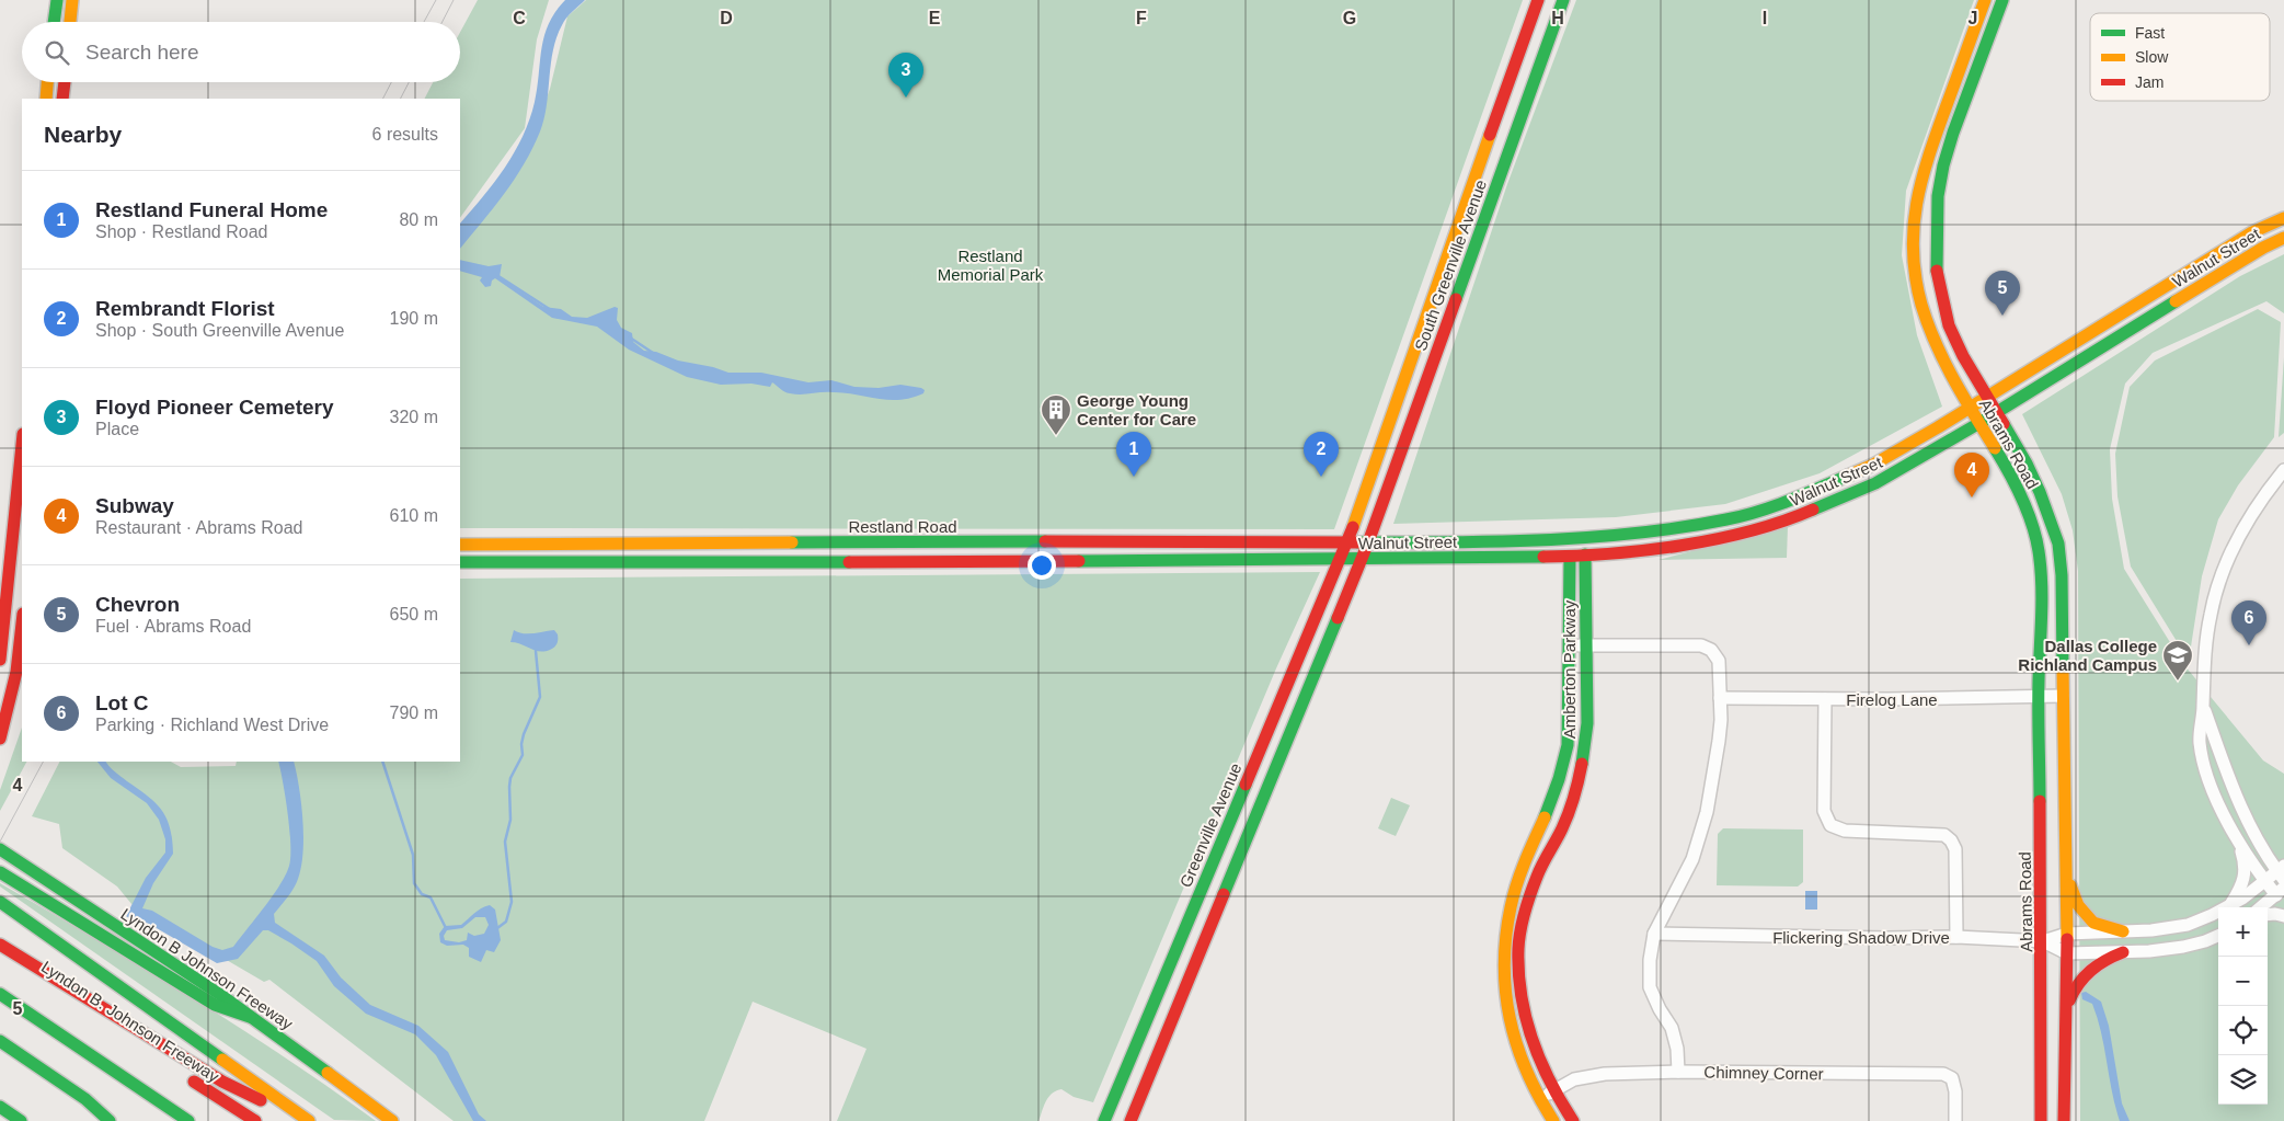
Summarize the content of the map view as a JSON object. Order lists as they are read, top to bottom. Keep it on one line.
{"streets":{"main road":["Walnut Street","South Greenville Avenue","Abrams Road","Restland Road","Amberton Parkway","Greenville Avenue","Lyndon B Johnson Freeway","Lyndon B. Johnson Freeway"],"street":["Firelog Lane","Flickering Shadow Drive","Chimney Corner"]},"crossings":[["Walnut Street","South Greenville Avenue"],["Walnut Street","Abrams Road"],["Walnut Street","Restland Road"],["Walnut Street","Amberton Parkway"],["Walnut Street","Greenville Avenue"],["South Greenville Avenue","Restland Road"],["South Greenville Avenue","Greenville Avenue"],["Abrams Road","Firelog Lane"],["Abrams Road","Flickering Shadow Drive"],["Restland Road","Greenville Avenue"],["Amberton Parkway","Chimney Corner"]],"parks":["Restland Memorial Park"],"places":{"building":["George Young Center for Care"],"school or university":["Dallas College Richland Campus"]},"legend":["Fast","Slow","Jam"],"page":{"search":"Search here","pins":["3","5","1","2","4","6"],"heading":["Nearby","6 results"],"list":[{"mark":"1","name":"Restland Funeral Home","note":"Shop · Restland Road","value":"80 m"},{"mark":"2","name":"Rembrandt Florist","note":"Shop · South Greenville Avenue","value":"190 m"},{"mark":"3","name":"Floyd Pioneer Cemetery","note":"Place","value":"320 m"},{"mark":"4","name":"Subway","note":"Restaurant · Abrams Road","value":"610 m"},{"mark":"5","name":"Chevron","note":"Fuel · Abrams Road","value":"650 m"},{"mark":"6","name":"Lot C","note":"Parking · Richland West Drive","value":"790 m"}],"map_buttons":["+","−"]},"grid":{"columns":["C","D","E","F","G","H","I","J"],"rows":["4","5"]}}
